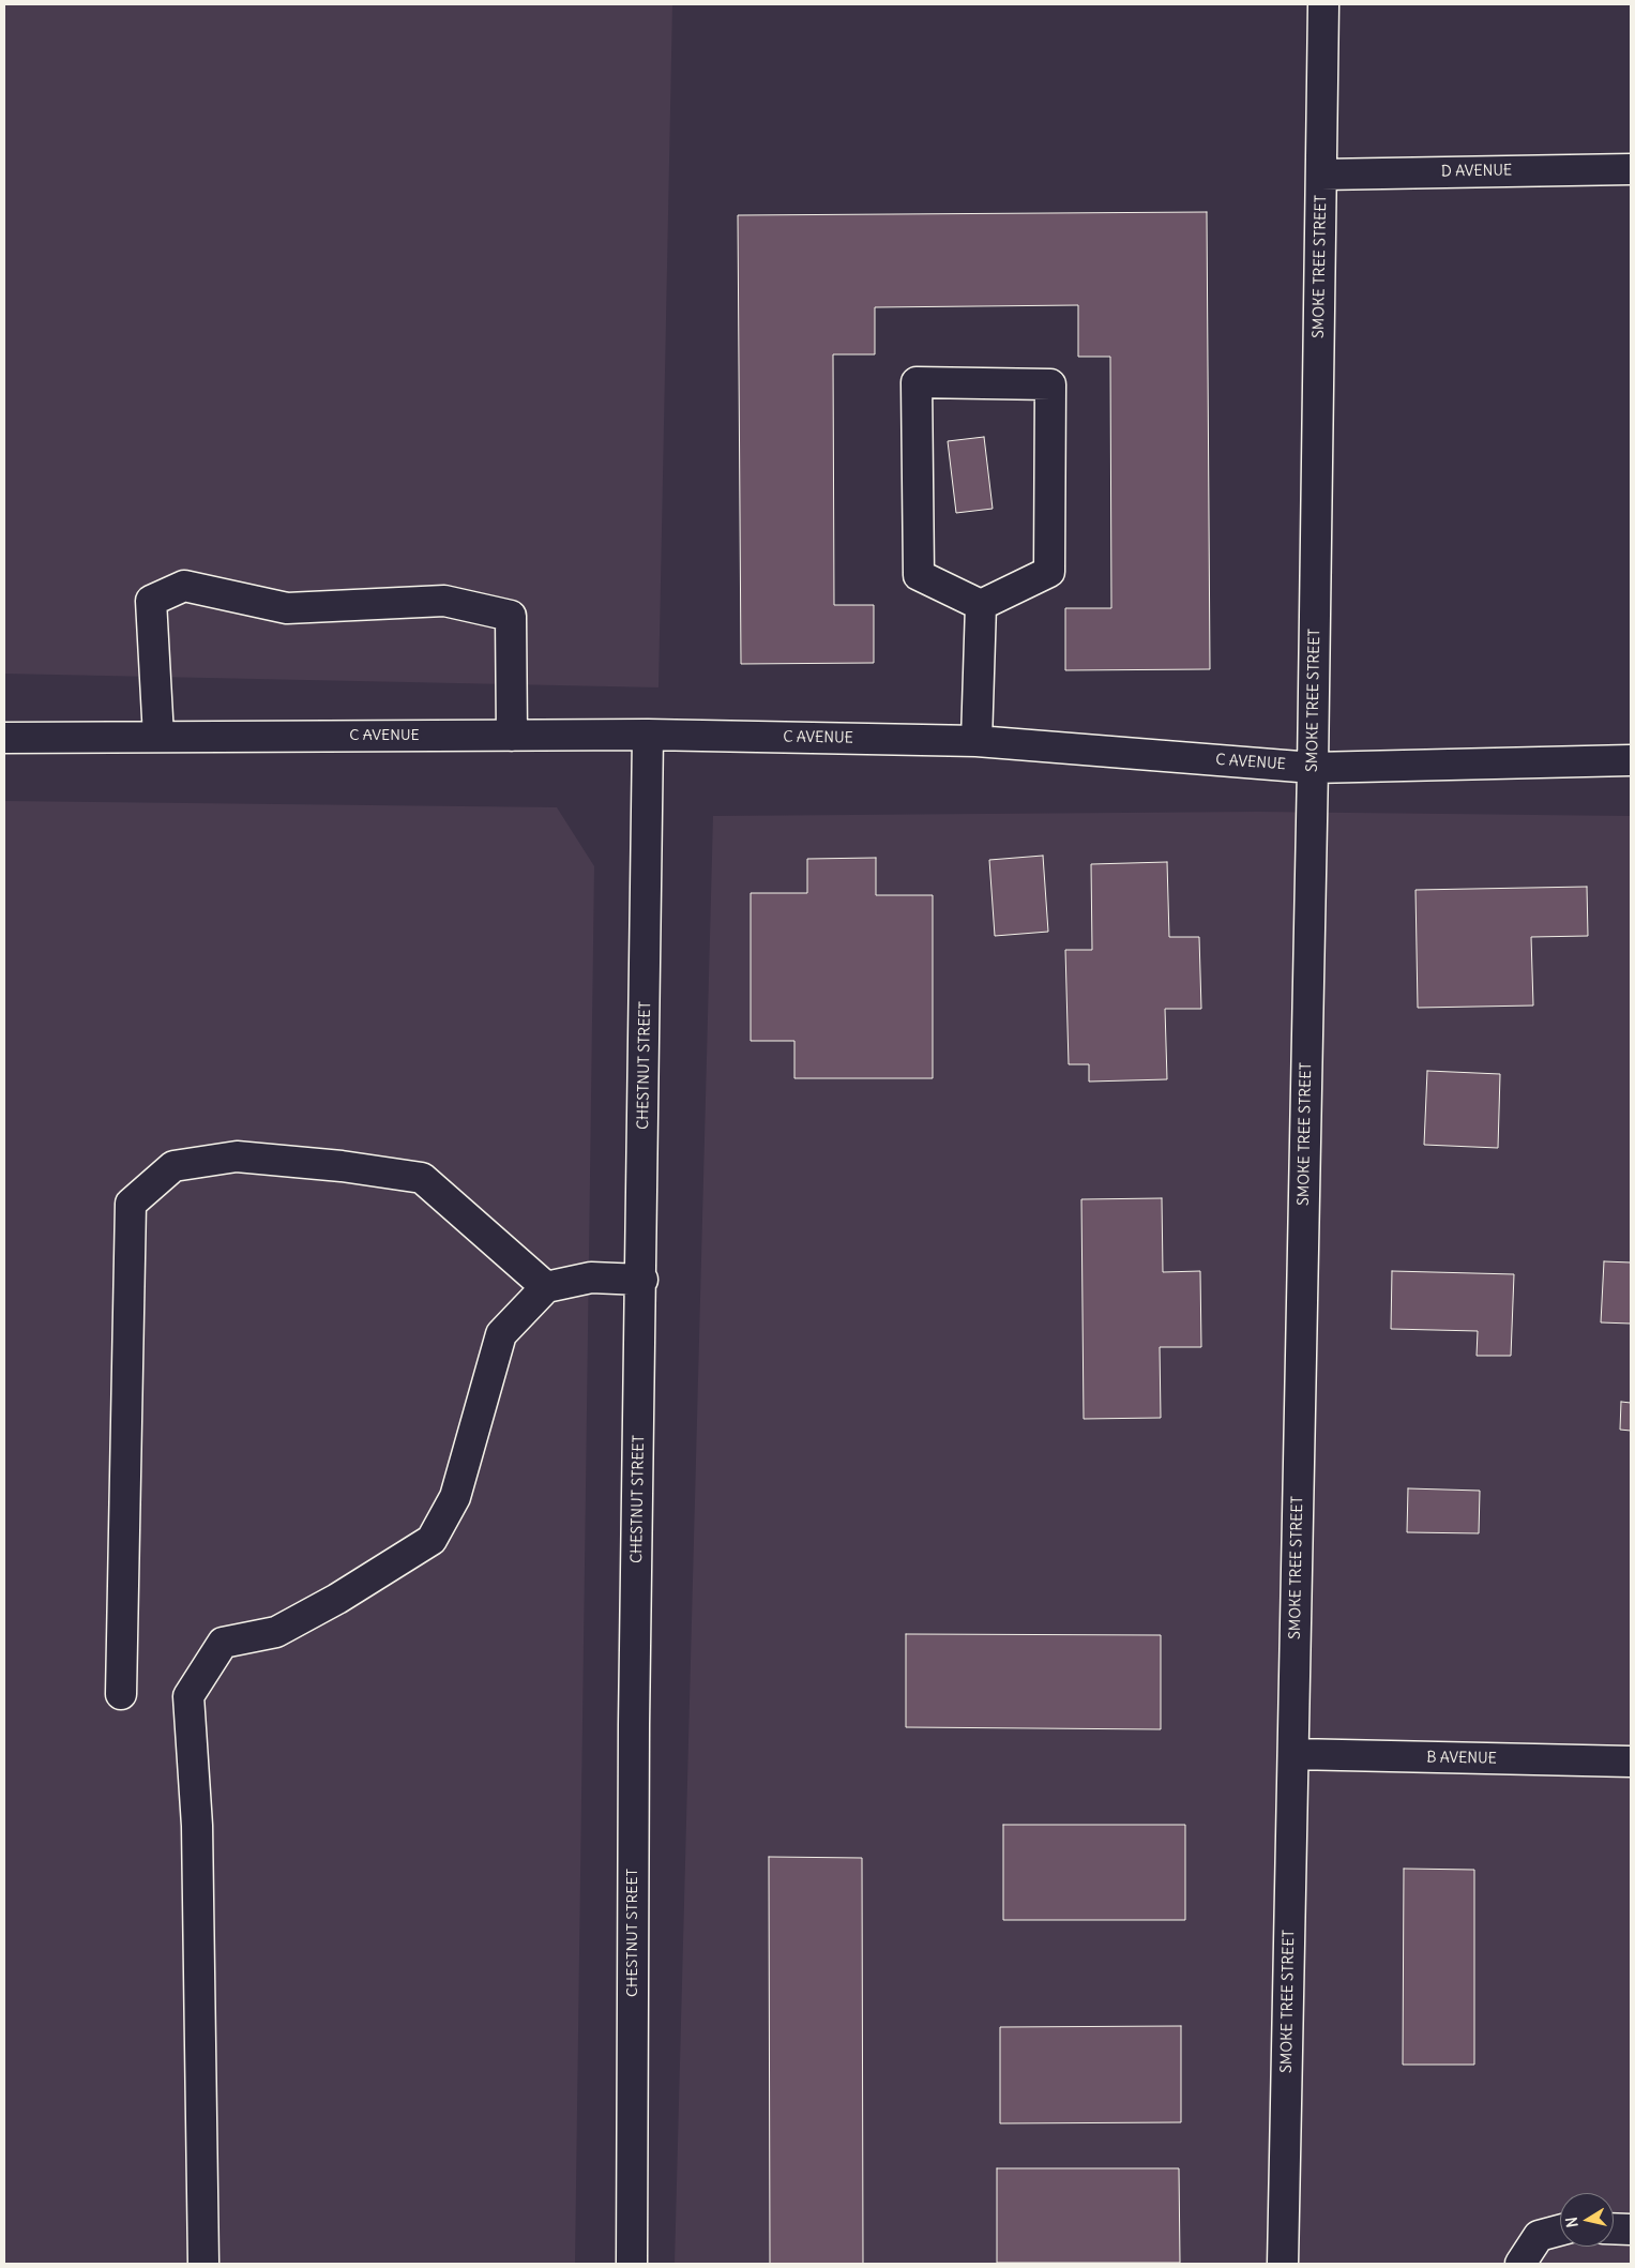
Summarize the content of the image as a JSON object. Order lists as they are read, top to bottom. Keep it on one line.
{"streets":{"street":["D AVENUE","SMOKE TREE STREET","C AVENUE","CHESTNUT STREET","B AVENUE"]},"crossings":[["D AVENUE","SMOKE TREE STREET"],["SMOKE TREE STREET","C AVENUE"],["SMOKE TREE STREET","B AVENUE"],["C AVENUE","CHESTNUT STREET"]],"north":"left"}
